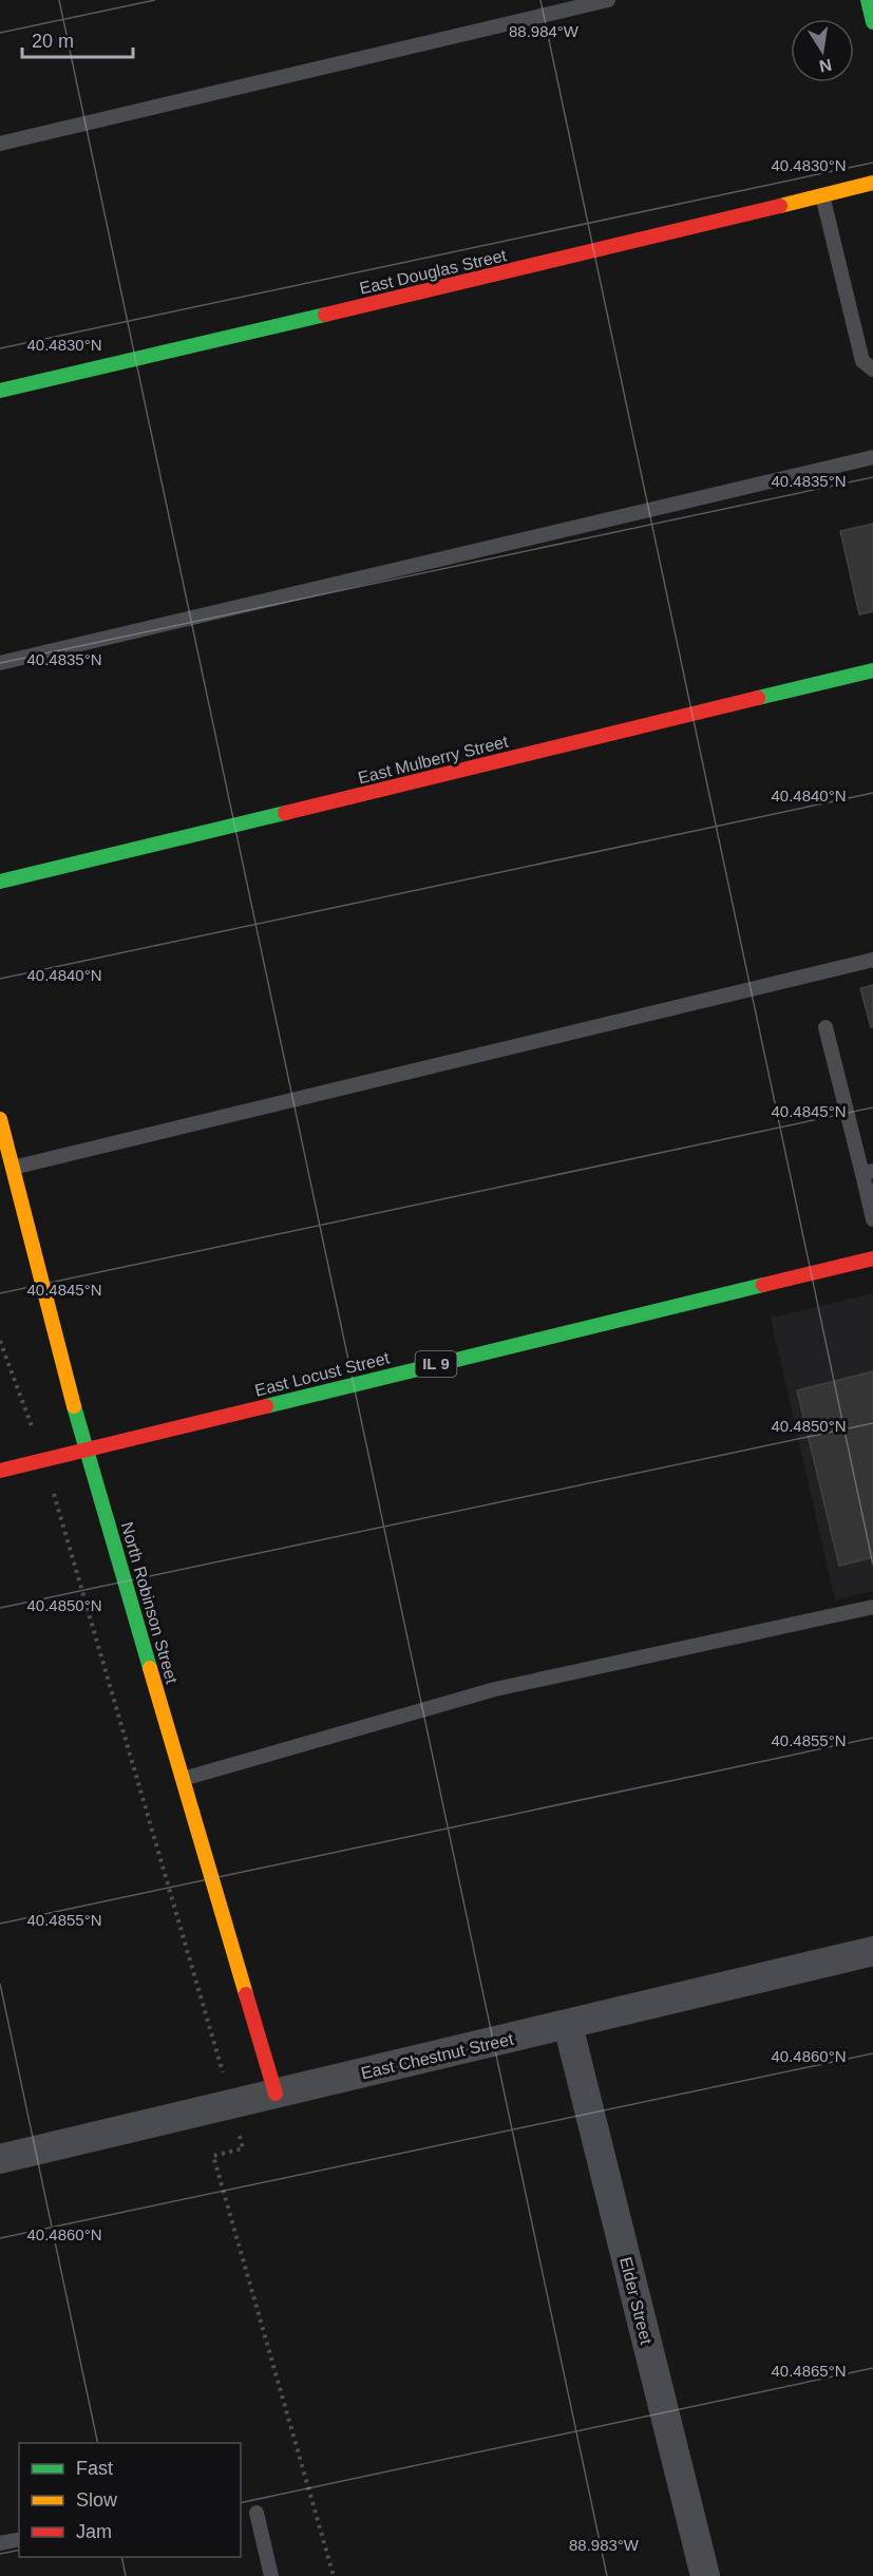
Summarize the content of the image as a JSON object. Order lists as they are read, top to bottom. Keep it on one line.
{"streets":{"street":["East Douglas Street","East Mulberry Street","IL 9","East Locust Street","North Robinson Street","East Chestnut Street","Elder Street"]},"crossings":[["East Locust Street","North Robinson Street"],["North Robinson Street","East Chestnut Street"],["East Chestnut Street","Elder Street"]],"legend":["Fast","Slow","Jam"],"scale_bar":"20 m","north":"bottom","coordinates":["88.984°W","40.4830°N","40.4835°N","40.4840°N","40.4845°N","40.4850°N","40.4855°N","40.4860°N","40.4865°N","88.983°W"]}
